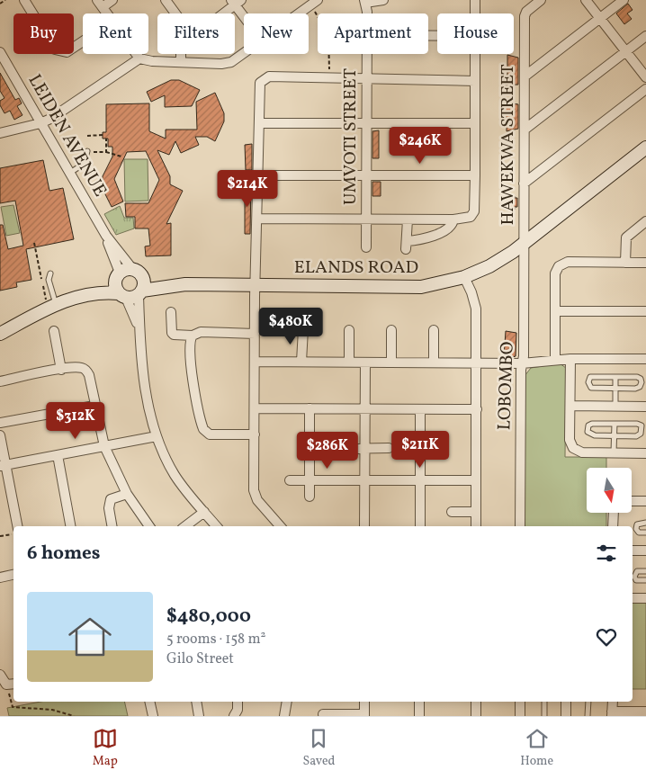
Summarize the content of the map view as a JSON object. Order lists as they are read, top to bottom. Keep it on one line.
{"streets":{"street":["LEIDEN AVENUE","UMVOTI STREET","HAWEKWA STREET","ELANDS ROAD","LOBOMBO"]},"crossings":[["LEIDEN AVENUE","ELANDS ROAD"],["HAWEKWA STREET","ELANDS ROAD"],["HAWEKWA STREET","LOBOMBO"],["ELANDS ROAD","LOBOMBO"]],"north":"bottom","page":{"chip":["Buy","Rent","Filters","New","Apartment","House"],"price":["$246K","$214K","$480K","$312K","$211K","$286K"],"heading":"6 homes","list":[{"name":"$480,000","note":"5 rooms · 158 m² · Gilo Street"}],"tabs":["Map","Saved","Home"]}}
